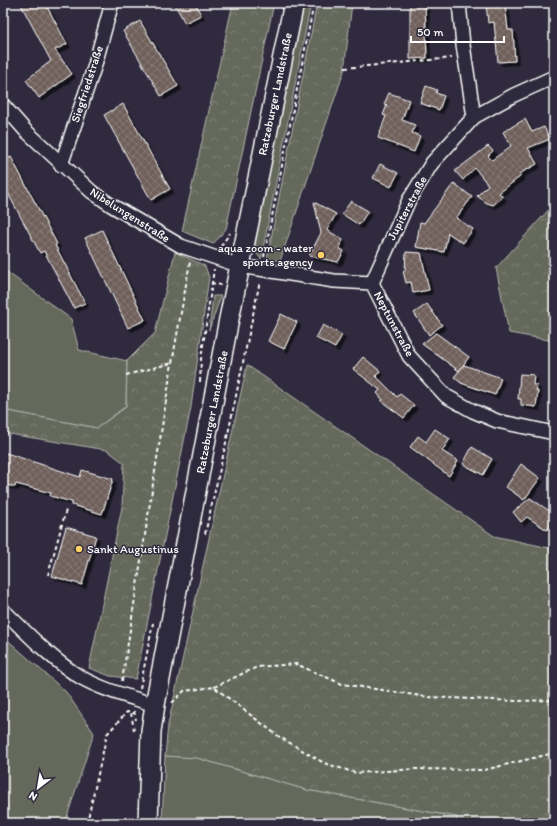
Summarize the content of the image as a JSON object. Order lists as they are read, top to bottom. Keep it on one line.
{"streets":{"main road":["Ratzeburger Landstraße"],"street":["Siegfriedstraße","Jupiterstraße","Nibelungenstraße","Neptunstraße"]},"crossings":[["Siegfriedstraße","Nibelungenstraße"],["Ratzeburger Landstraße","Nibelungenstraße"],["Ratzeburger Landstraße","Neptunstraße"],["Jupiterstraße","Neptunstraße"],["Nibelungenstraße","Neptunstraße"]],"places":["aqua zoom - water sports agency","Sankt Augustinus"],"scale_bar":"50 m","north":"bottom left"}
